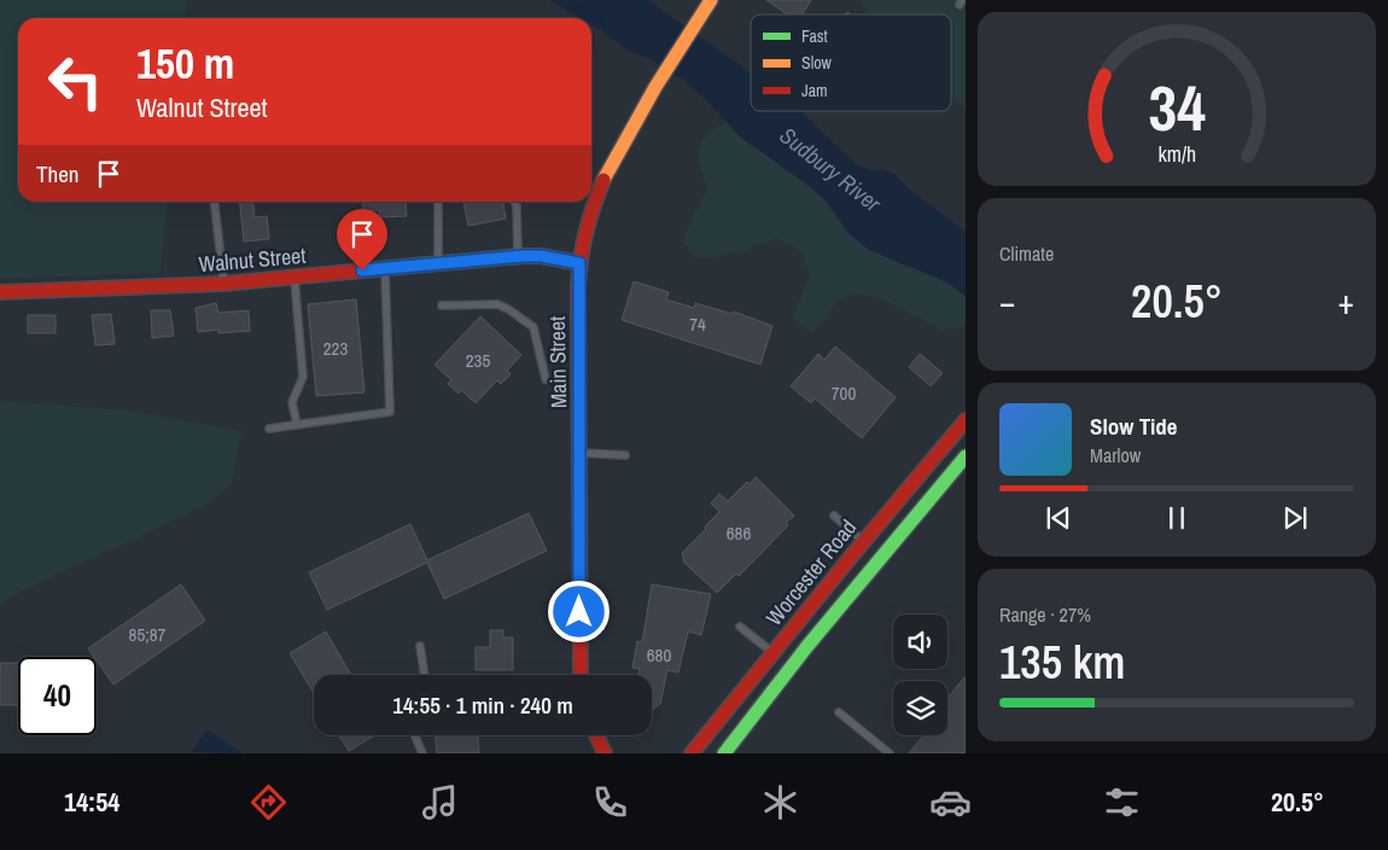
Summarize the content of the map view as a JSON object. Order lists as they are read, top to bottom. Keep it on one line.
{"streets":{"main road":["Walnut Street","Main Street","Worcester Road"]},"crossings":[["Walnut Street","Main Street"]],"water":["Sudbury River"],"house_numbers":["74","223","235","700","686","85;87","680"],"legend":["Fast","Slow","Jam"],"page":{"turn":["150 m","Walnut Street"],"then":"Then","tile":["Climate",["Range · 27%","135 km"]],"heat":["−","20.5°","+"],"song":["Slow Tide","Marlow"],"limit":"40","trip":"14:55 · 1 min · 240 m","tabs":["14:54","20.5°"],"gauge":["34","km/h"]}}
